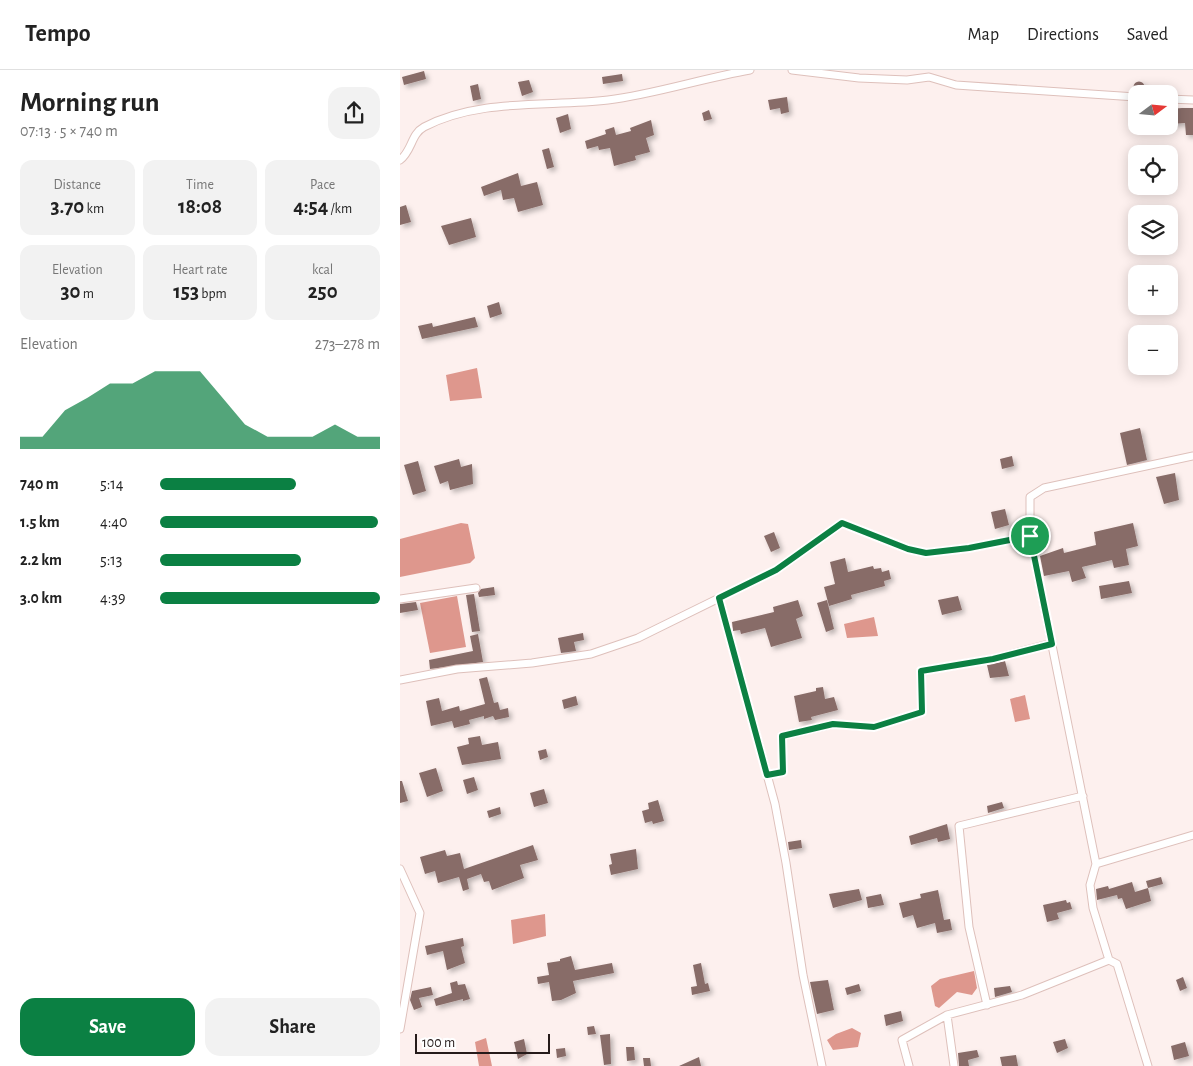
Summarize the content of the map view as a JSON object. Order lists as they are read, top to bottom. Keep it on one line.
{"scale_bar":"100 m","north":"right","page":{"header":"Tempo","nav":["Map","Directions","Saved"],"heading":["Morning run","07:13 · 5 × 740 m"],"map_buttons":["+","−"],"stats":[["Distance","3.70 km"],["Time","18:08"],["Pace","4:54 /km"],["Elevation","30 m"],["Heart rate","153 bpm"],["kcal","250"]],"chart":["Elevation","273–278 m"],"list":[{"name":"740 m","note":"5:14"},{"name":"1.5 km","note":"4:40"},{"name":"2.2 km","note":"5:13"},{"name":"3.0 km","note":"4:39"}],"buttons":["Save","Share"],"scale":"100 m"}}
